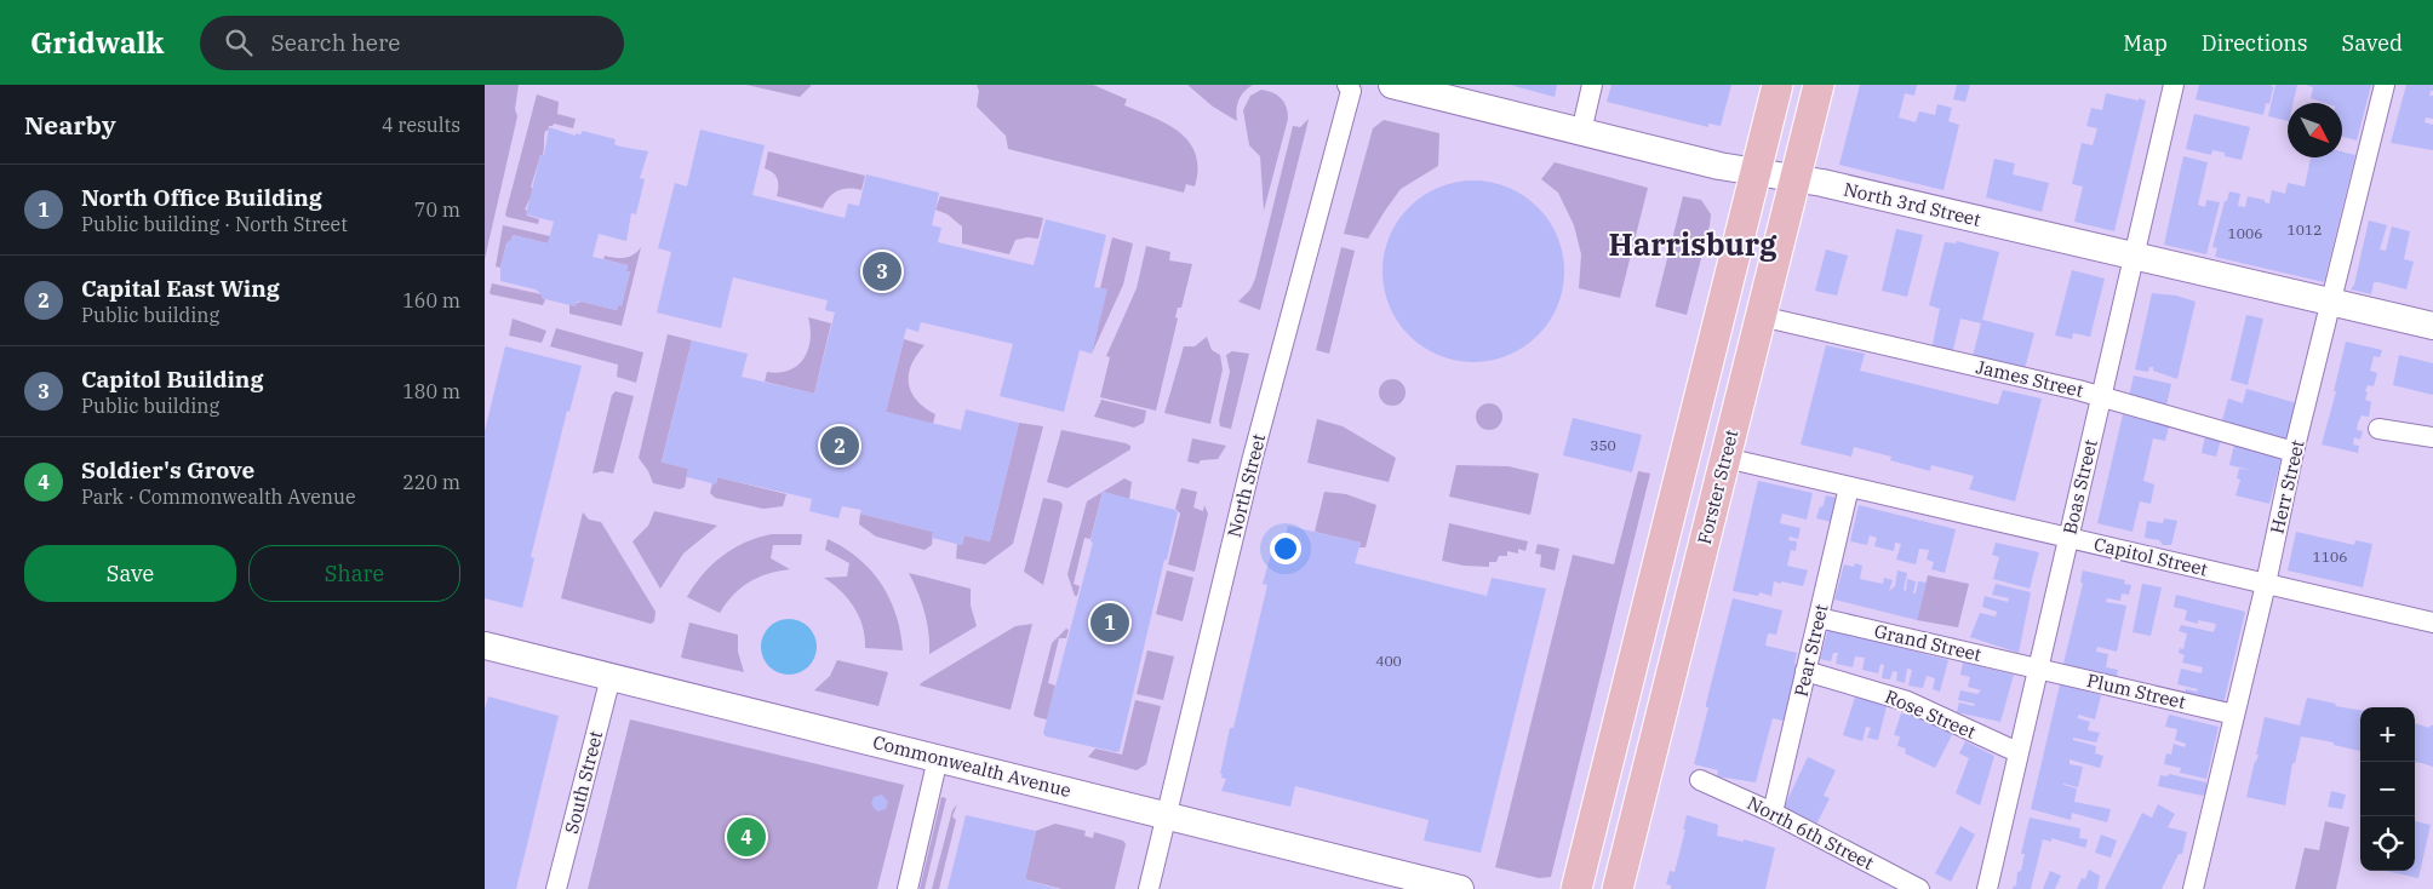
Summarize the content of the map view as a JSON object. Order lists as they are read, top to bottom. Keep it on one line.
{"streets":{"main road":["North 3rd Street","Forster Street","Commonwealth Avenue"],"street":["James Street","North Street","Boas Street","Herr Street","Capitol Street","Grand Street","Pear Street","Plum Street","Rose Street","South Street","North 6th Street"]},"crossings":[["North 3rd Street","Forster Street"],["North 3rd Street","Boas Street"],["North 3rd Street","Herr Street"],["James Street","Forster Street"],["James Street","Boas Street"],["James Street","Herr Street"],["North Street","Commonwealth Avenue"],["Forster Street","Capitol Street"],["Boas Street","Capitol Street"],["Boas Street","Grand Street"],["Boas Street","Plum Street"],["Boas Street","Rose Street"],["Herr Street","Capitol Street"],["Herr Street","Plum Street"],["Capitol Street","Pear Street"],["Grand Street","Pear Street"],["Grand Street","Plum Street"],["Pear Street","Rose Street"],["Pear Street","North 6th Street"],["Commonwealth Avenue","South Street"]],"districts":["Harrisburg"],"house_numbers":["1012","1006","350","1106","400"],"north":"bottom right","page":{"header":"Gridwalk","search":"Search here","nav":["Map","Directions","Saved"],"heading":["Nearby","4 results"],"list":[{"mark":"1","name":"North Office Building","note":"Public building · North Street","value":"70 m"},{"mark":"2","name":"Capital East Wing","note":"Public building","value":"160 m"},{"mark":"3","name":"Capitol Building","note":"Public building","value":"180 m"},{"mark":"4","name":"Soldier's Grove","note":"Park · Commonwealth Avenue","value":"220 m"}],"pins":["3","2","1","4"],"buttons":["Save","Share"],"map_buttons":["+","−"]}}
